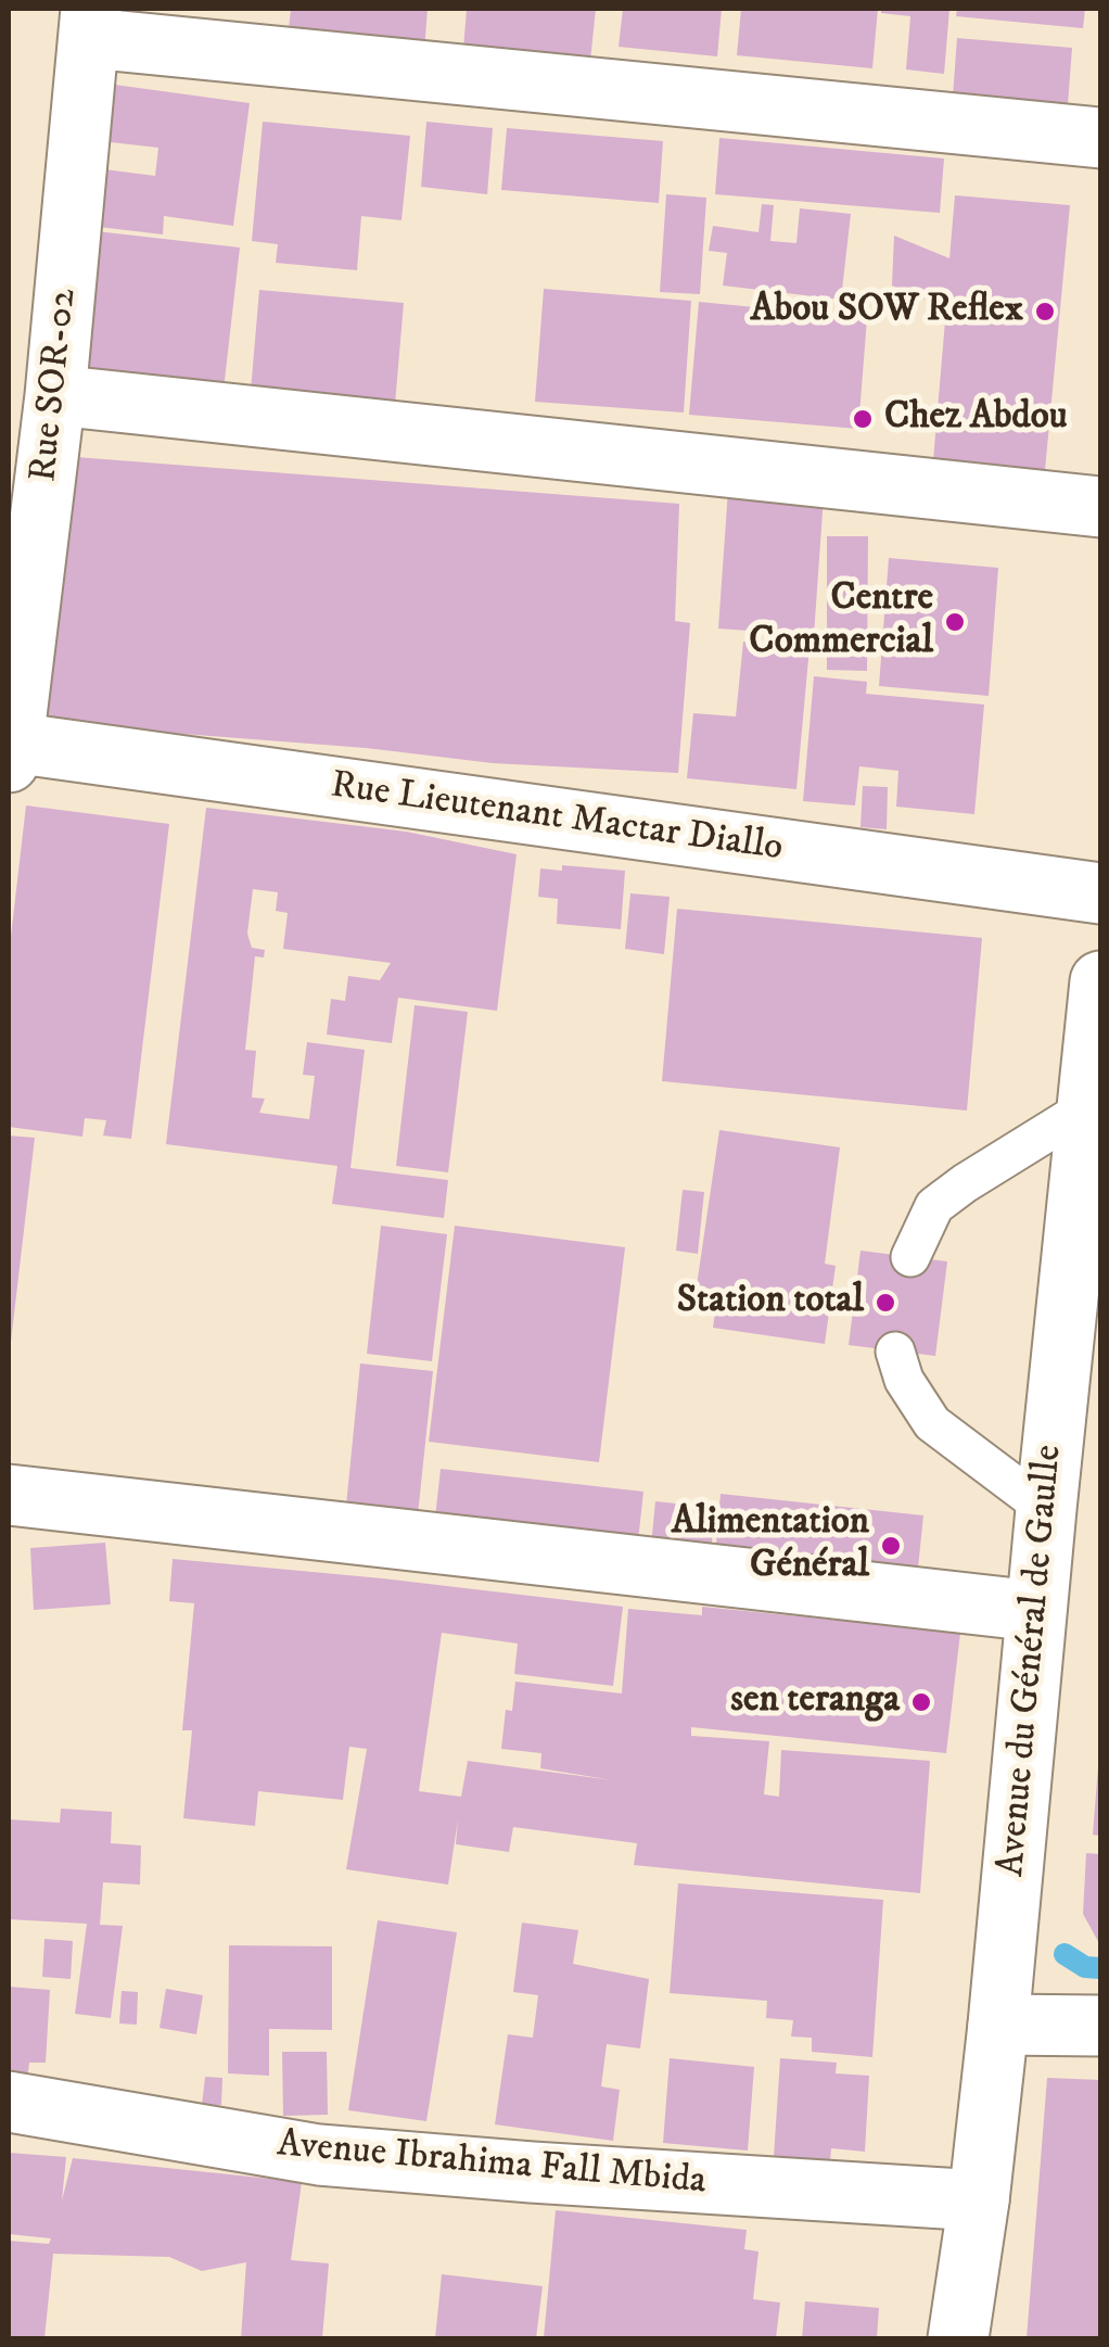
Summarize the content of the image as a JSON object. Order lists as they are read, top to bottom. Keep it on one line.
{"streets":{"street":["Rue SOR-02","Rue Lieutenant Mactar Diallo","Avenue du Général de Gaulle","Avenue Ibrahima Fall Mbida"]},"crossings":[["Rue SOR-02","Rue Lieutenant Mactar Diallo"],["Avenue du Général de Gaulle","Avenue Ibrahima Fall Mbida"]],"places":["Abou SOW Reflex","Chez Abdou","Centre Commercial","Station total","Alimentation Général","sen teranga"]}
